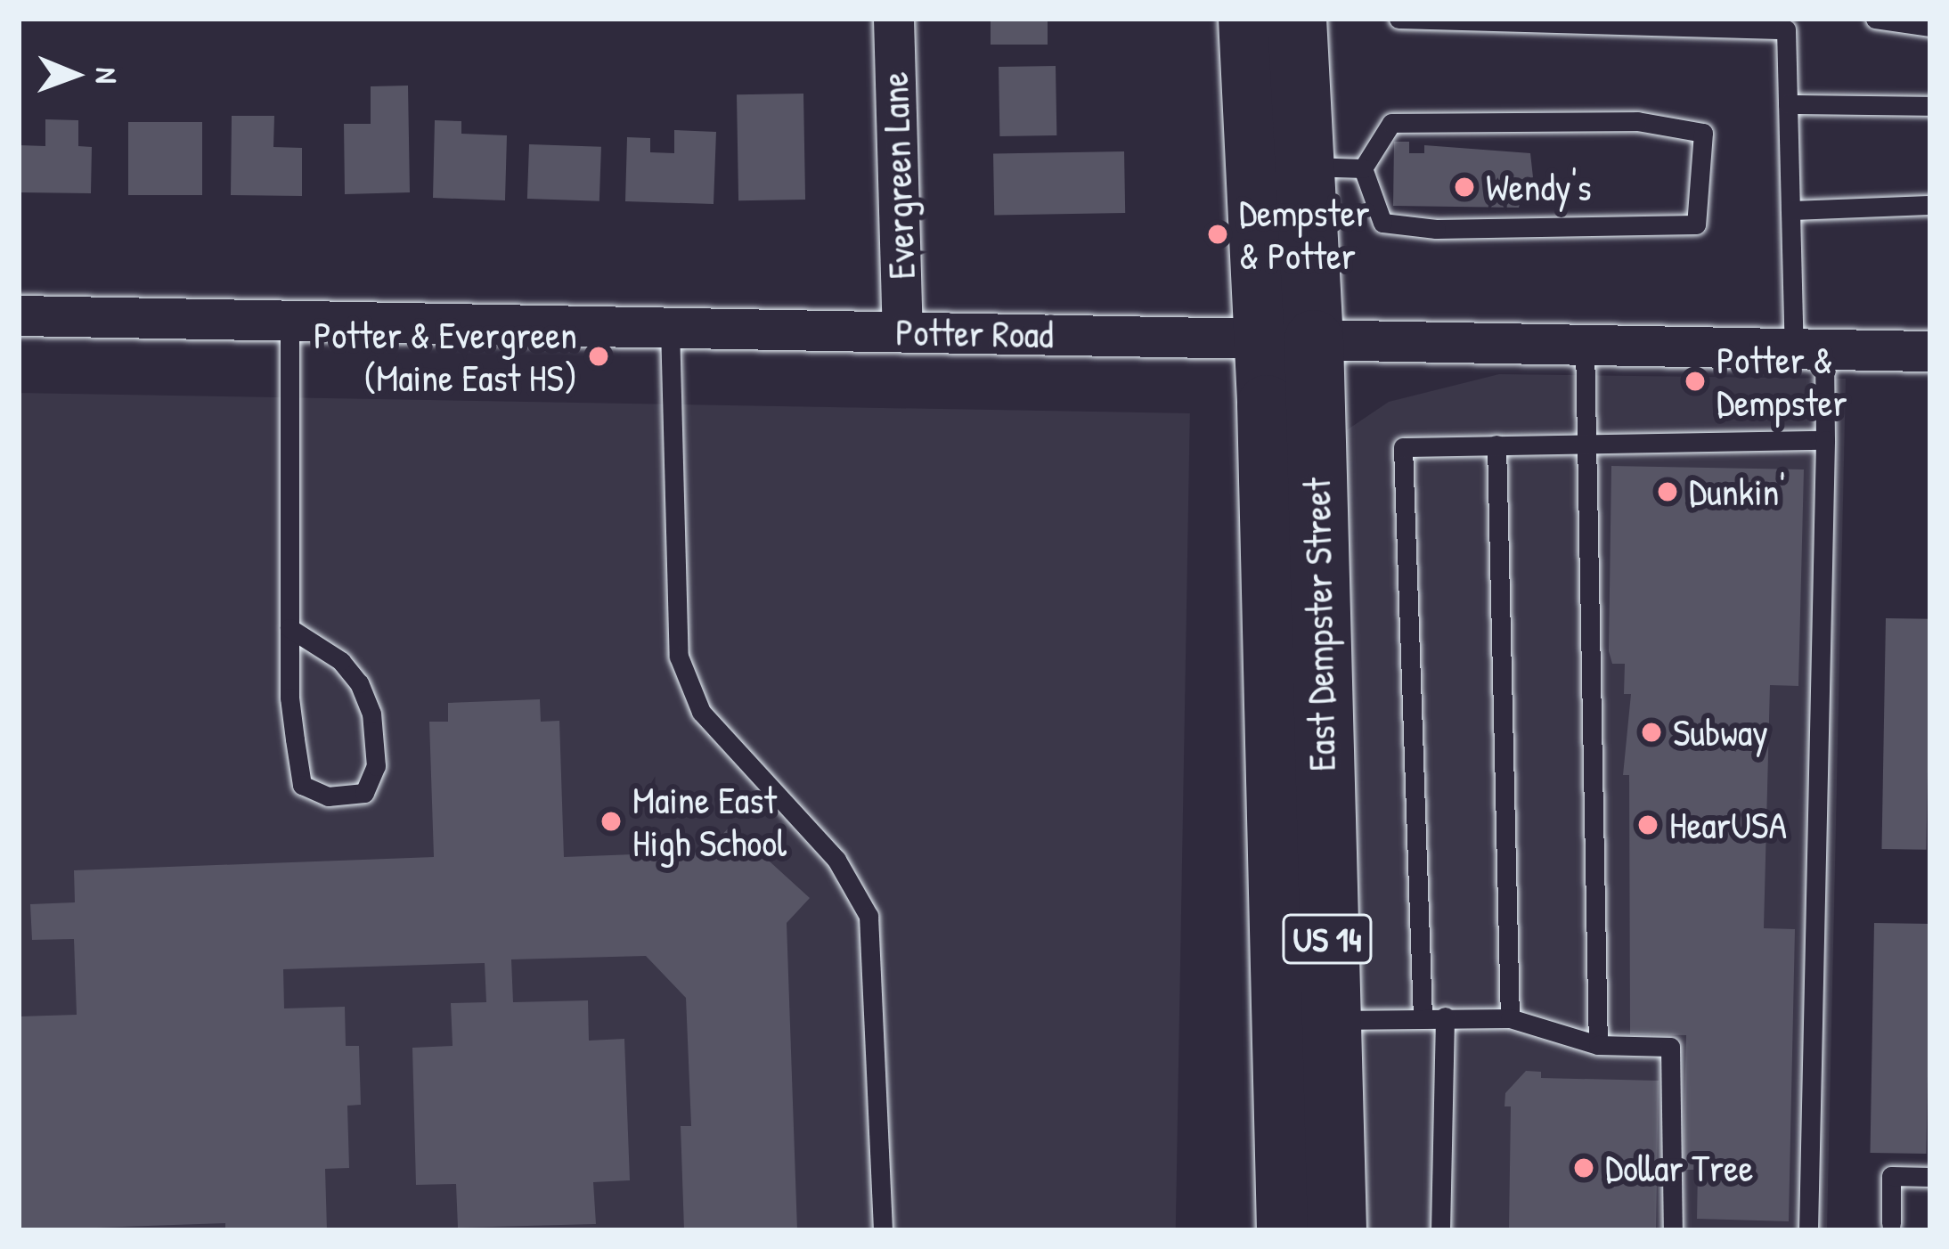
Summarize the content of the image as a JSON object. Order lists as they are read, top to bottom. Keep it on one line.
{"streets":{"main road":["East Dempster Street","US 14"],"street":["Evergreen Lane","Potter Road"]},"crossings":[["Evergreen Lane","Potter Road"],["Potter Road","East Dempster Street"]],"places":["Wendy's","Dempster & Potter","Potter & Evergreen (Maine East HS)","Potter & Dempster","Dunkin'","Subway","Maine East High School","HearUSA","Dollar Tree"],"north":"right"}
